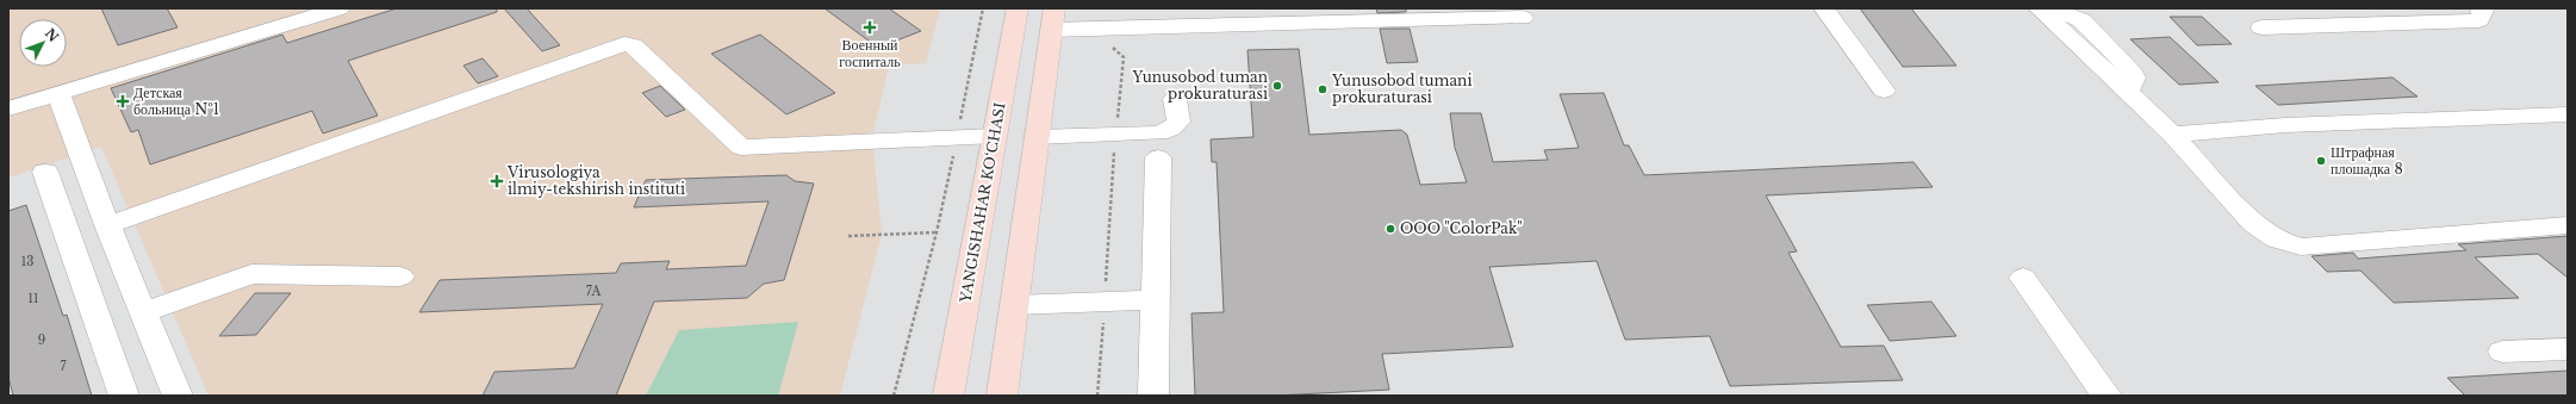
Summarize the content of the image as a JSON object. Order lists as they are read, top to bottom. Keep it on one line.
{"streets":{"main road":["YANGISHAHAR KO‘CHASI"]},"places":{"health":["Военный госпиталь","Детская больница №1","Virusologiya ilmiy-tekshirish instituti"],"other":["Yunusobod tuman prokuraturasi","Yunusobod tumani prokuraturasi","Штрафная плошадка 8","OOO \"ColorPak\""]},"house_numbers":["13","7A","11","9","7"],"north":"top right"}
